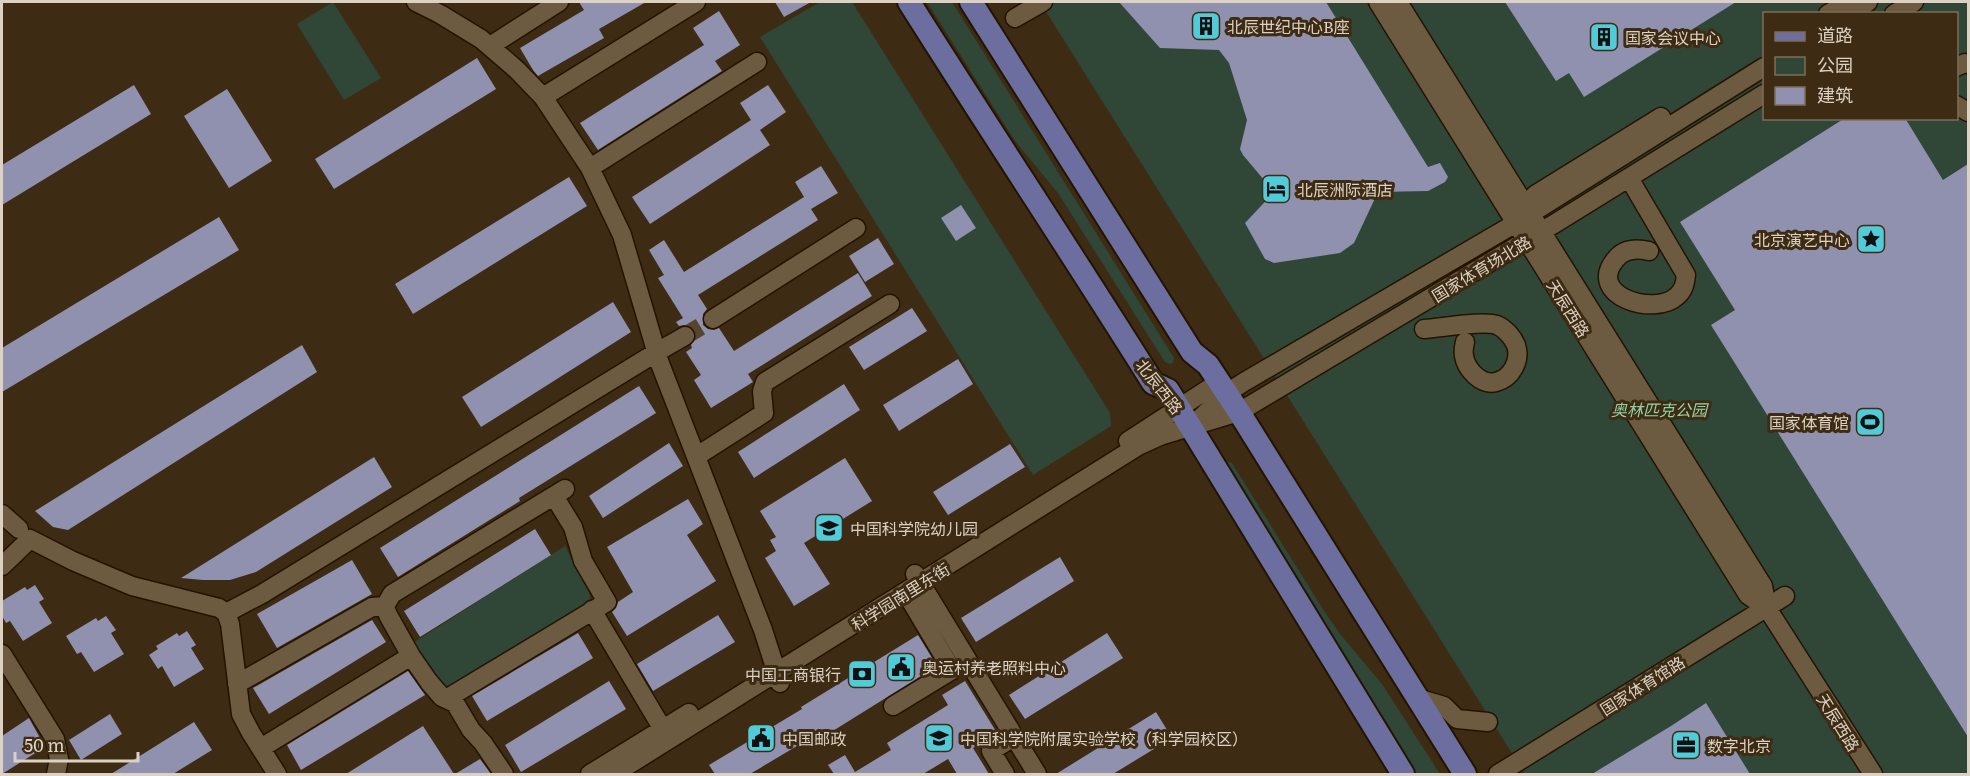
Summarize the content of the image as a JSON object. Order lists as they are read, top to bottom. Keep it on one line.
{"streets":{"main road":["北辰西路"],"street":["国家体育场北路","天辰西路","科学园南里东街","国家体育馆路"]},"crossings":[["国家体育场北路","天辰西路"],["天辰西路","国家体育馆路"],["北辰西路","科学园南里东街"]],"parks":["奥林匹克公园"],"places":{"building":["北辰世纪中心B座","国家会议中心"],"hotel":["北辰洲际酒店"],"place":["北京演艺中心"],"sports":["国家体育馆"],"school or university":["中国科学院幼儿园","中国科学院附属实验学校（科学园校区）"],"public building":["奥运村养老照料中心","中国邮政"],"bank":["中国工商银行"],"office":["数字北京"]},"legend":["道路","公园","建筑"],"scale_bar":"50 m"}
